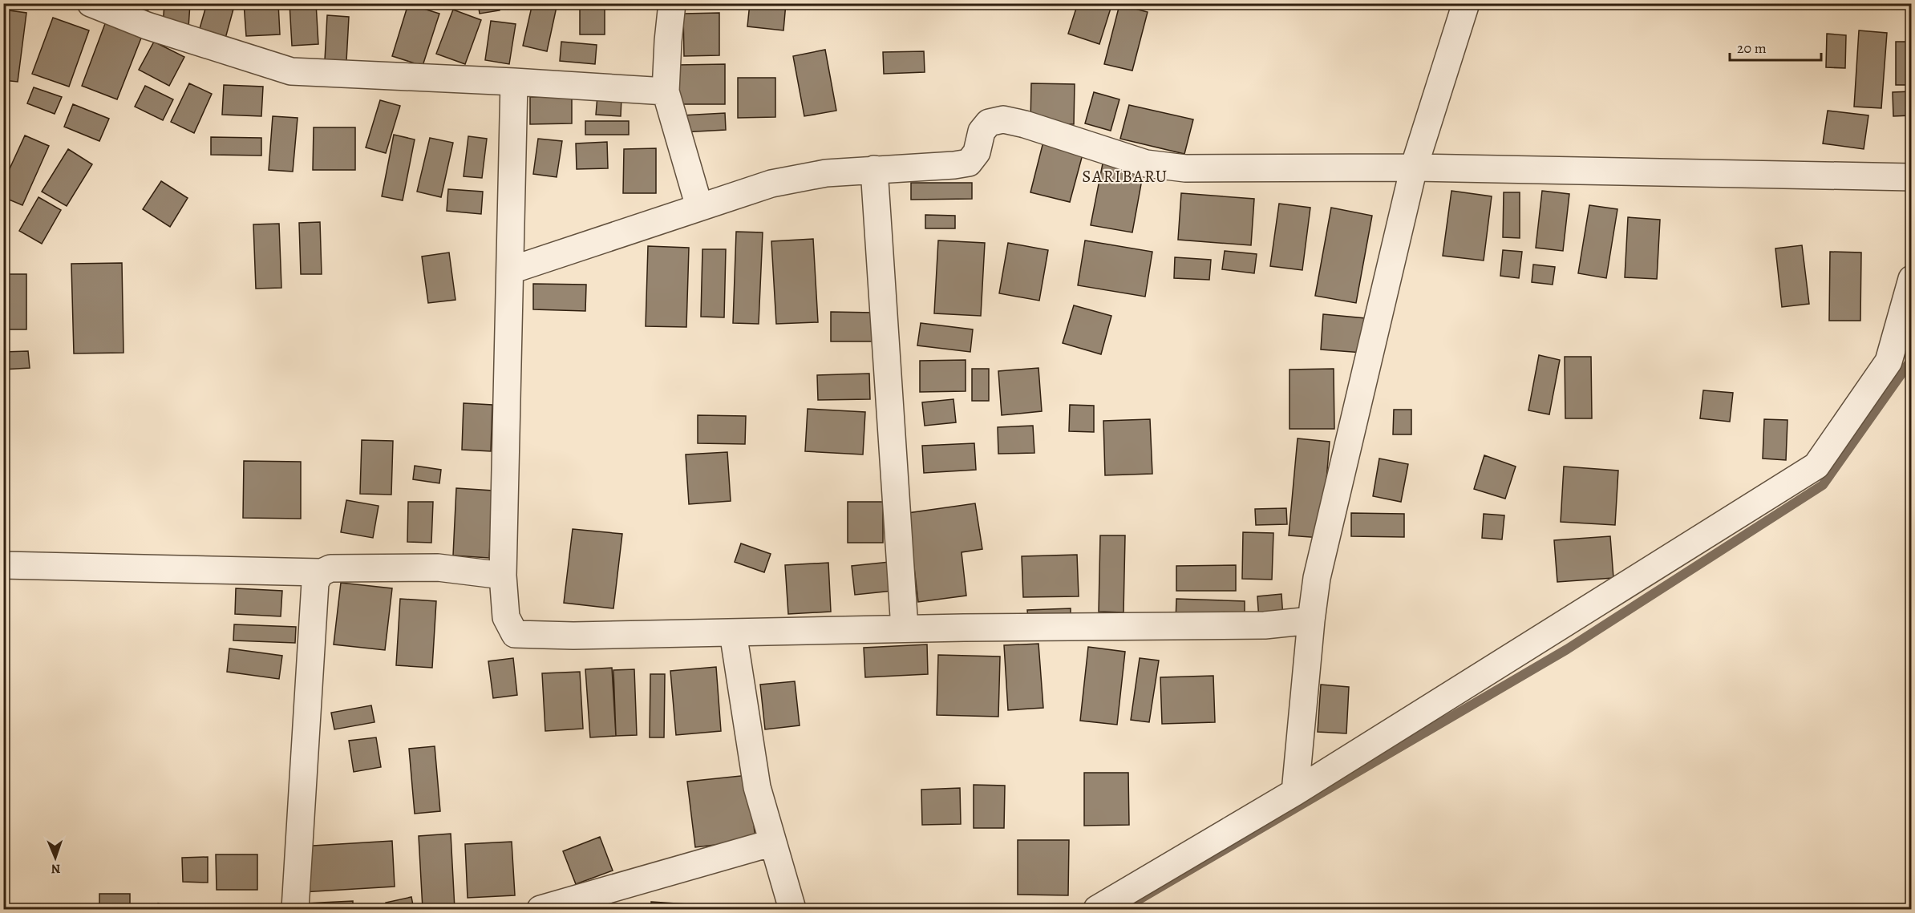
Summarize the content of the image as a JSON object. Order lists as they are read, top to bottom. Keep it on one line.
{"districts":["SARIBARU"],"scale_bar":"20 m","north":"bottom"}
